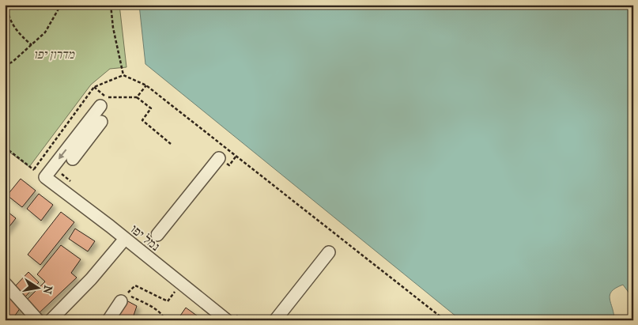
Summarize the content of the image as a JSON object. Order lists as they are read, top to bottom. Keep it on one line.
{"streets":{"street":["נמל יפו"]},"parks":["מדרון יפו"],"north":"right"}
